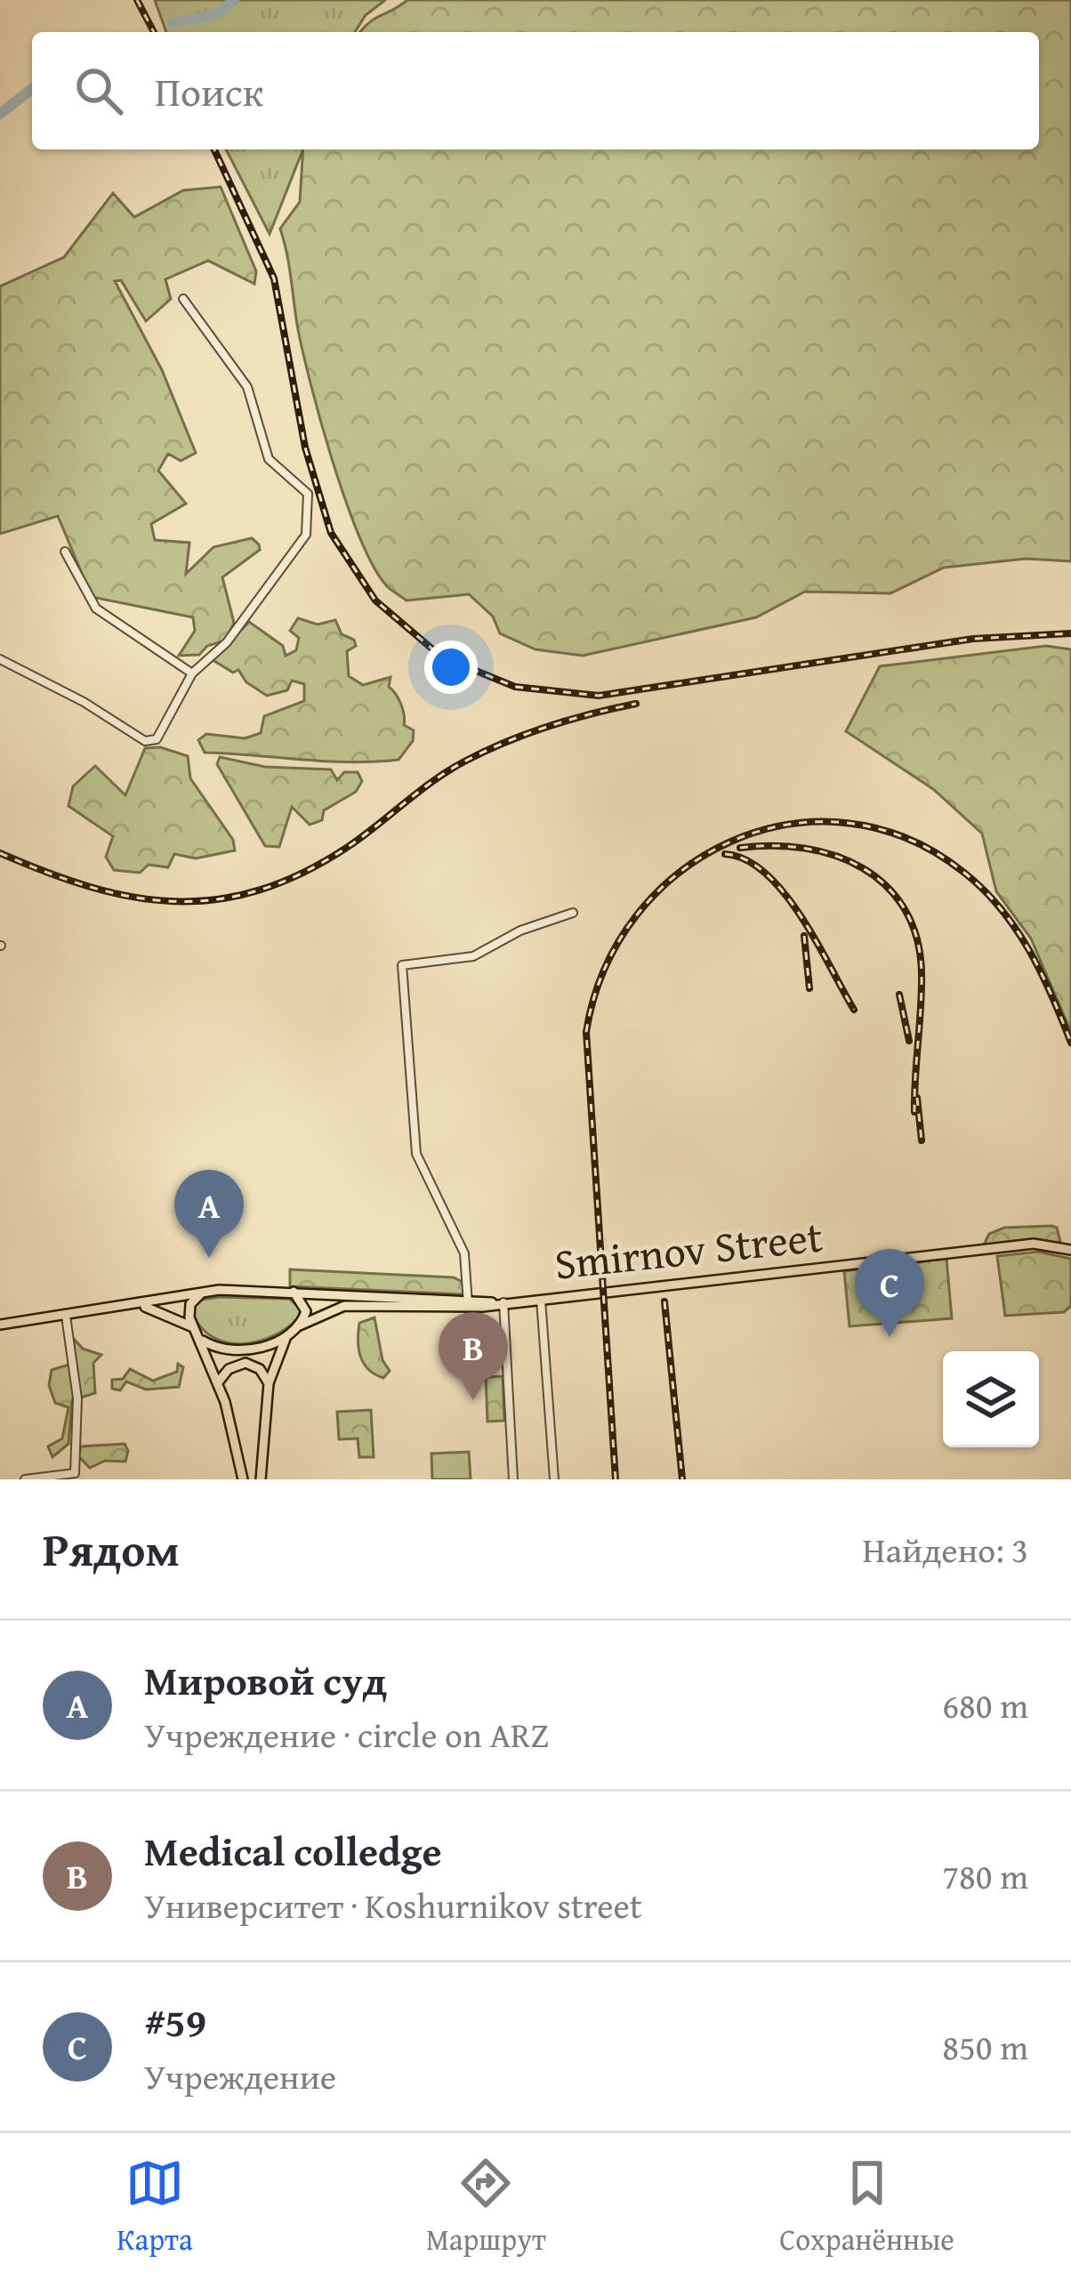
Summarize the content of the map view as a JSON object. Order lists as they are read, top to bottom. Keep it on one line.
{"streets":{"main road":["Smirnov Street"]},"page":{"search":"Поиск","pins":["A","C","B"],"heading":["Рядом","Найдено: 3"],"list":[{"mark":"A","name":"Мировой суд","note":"Учреждение · circle on ARZ","value":"680 m"},{"mark":"B","name":"Medical colledge","note":"Университет · Koshurnikov street","value":"780 m"},{"mark":"C","name":"#59","note":"Учреждение","value":"850 m"}],"nav":["Карта","Маршрут","Сохранённые"]}}
